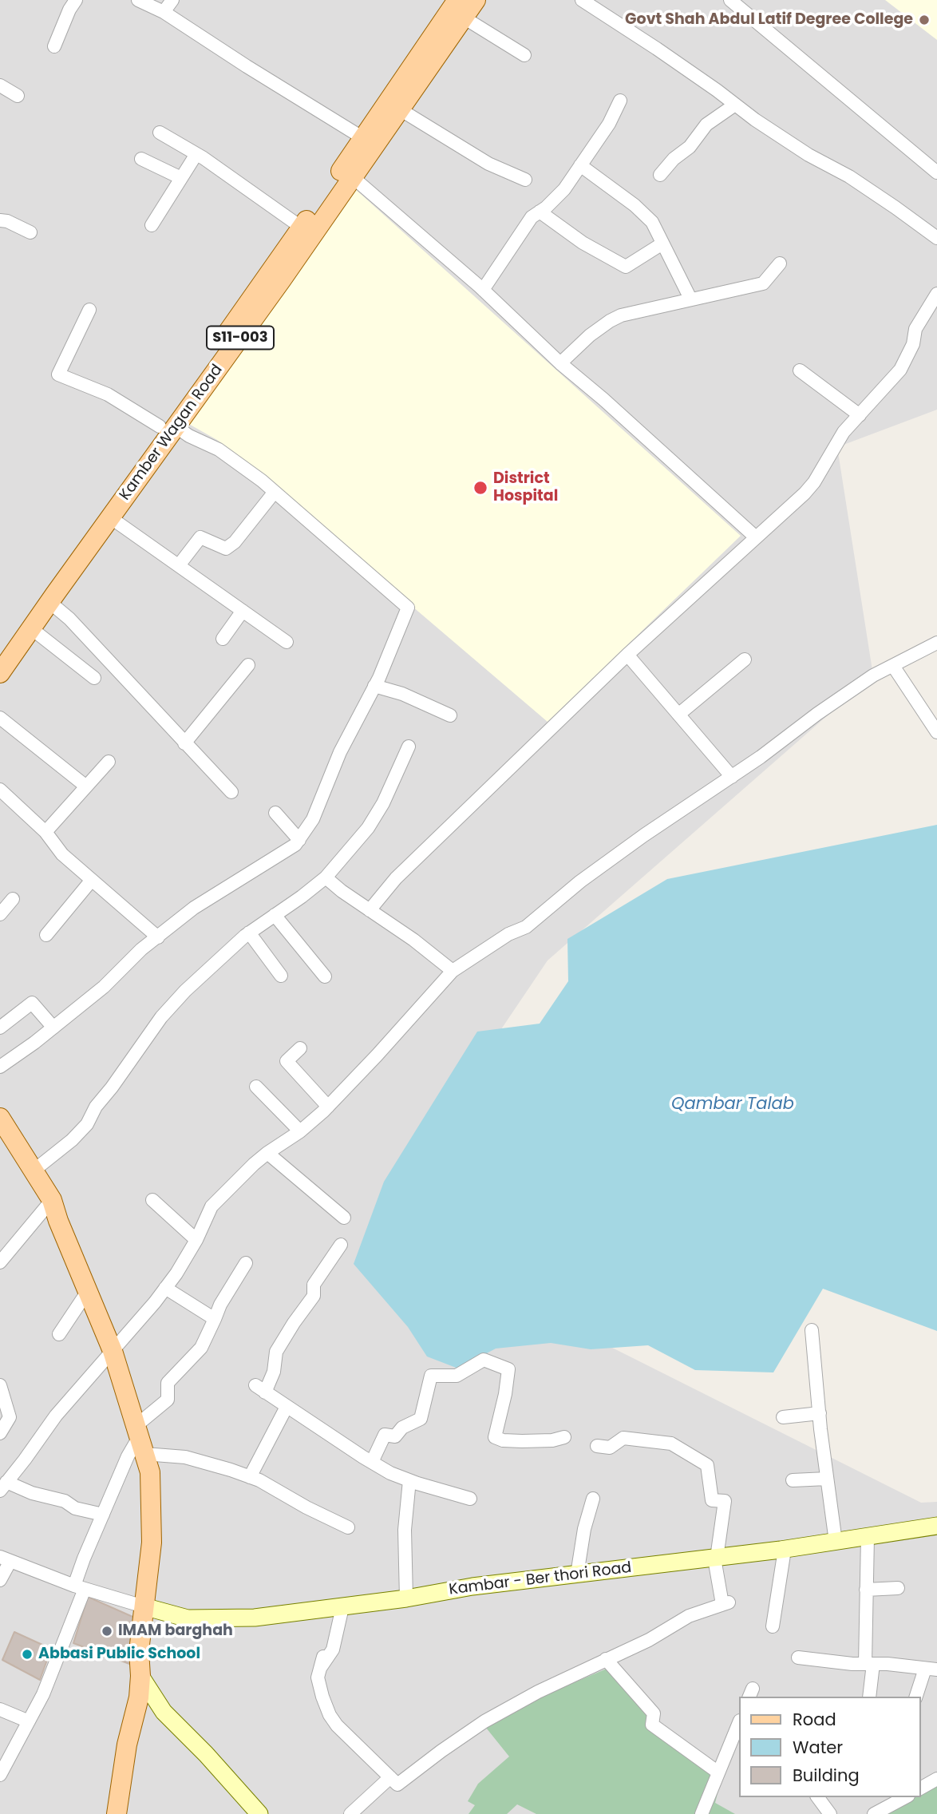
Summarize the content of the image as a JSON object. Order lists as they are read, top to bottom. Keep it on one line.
{"streets":{"main road":["S11-003","Kamber Wagan Road"],"street":["Kambar - Ber thori Road"]},"water":["Qambar Talab"],"places":["Govt Shah Abdul Latif Degree College","District Hospital","IMAM barghah","Abbasi Public School"],"legend":["Road","Water","Building"]}
